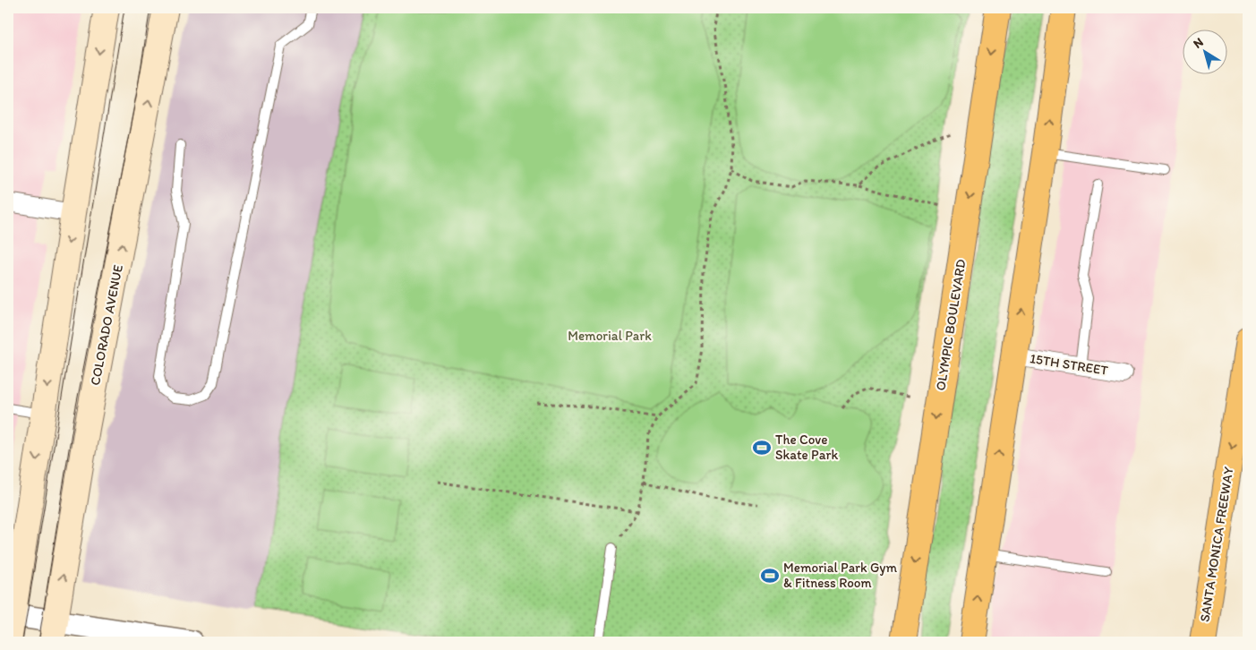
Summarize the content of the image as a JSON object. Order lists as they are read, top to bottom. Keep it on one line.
{"streets":{"main road":["COLORADO AVENUE","OLYMPIC BOULEVARD","SANTA MONICA FREEWAY"],"street":["15TH STREET"]},"one_way":["SANTA MONICA FREEWAY"],"parks":["Memorial Park"],"places":{"sports":["The Cove Skate Park","Memorial Park Gym & Fitness Room"]},"north":"top left"}
